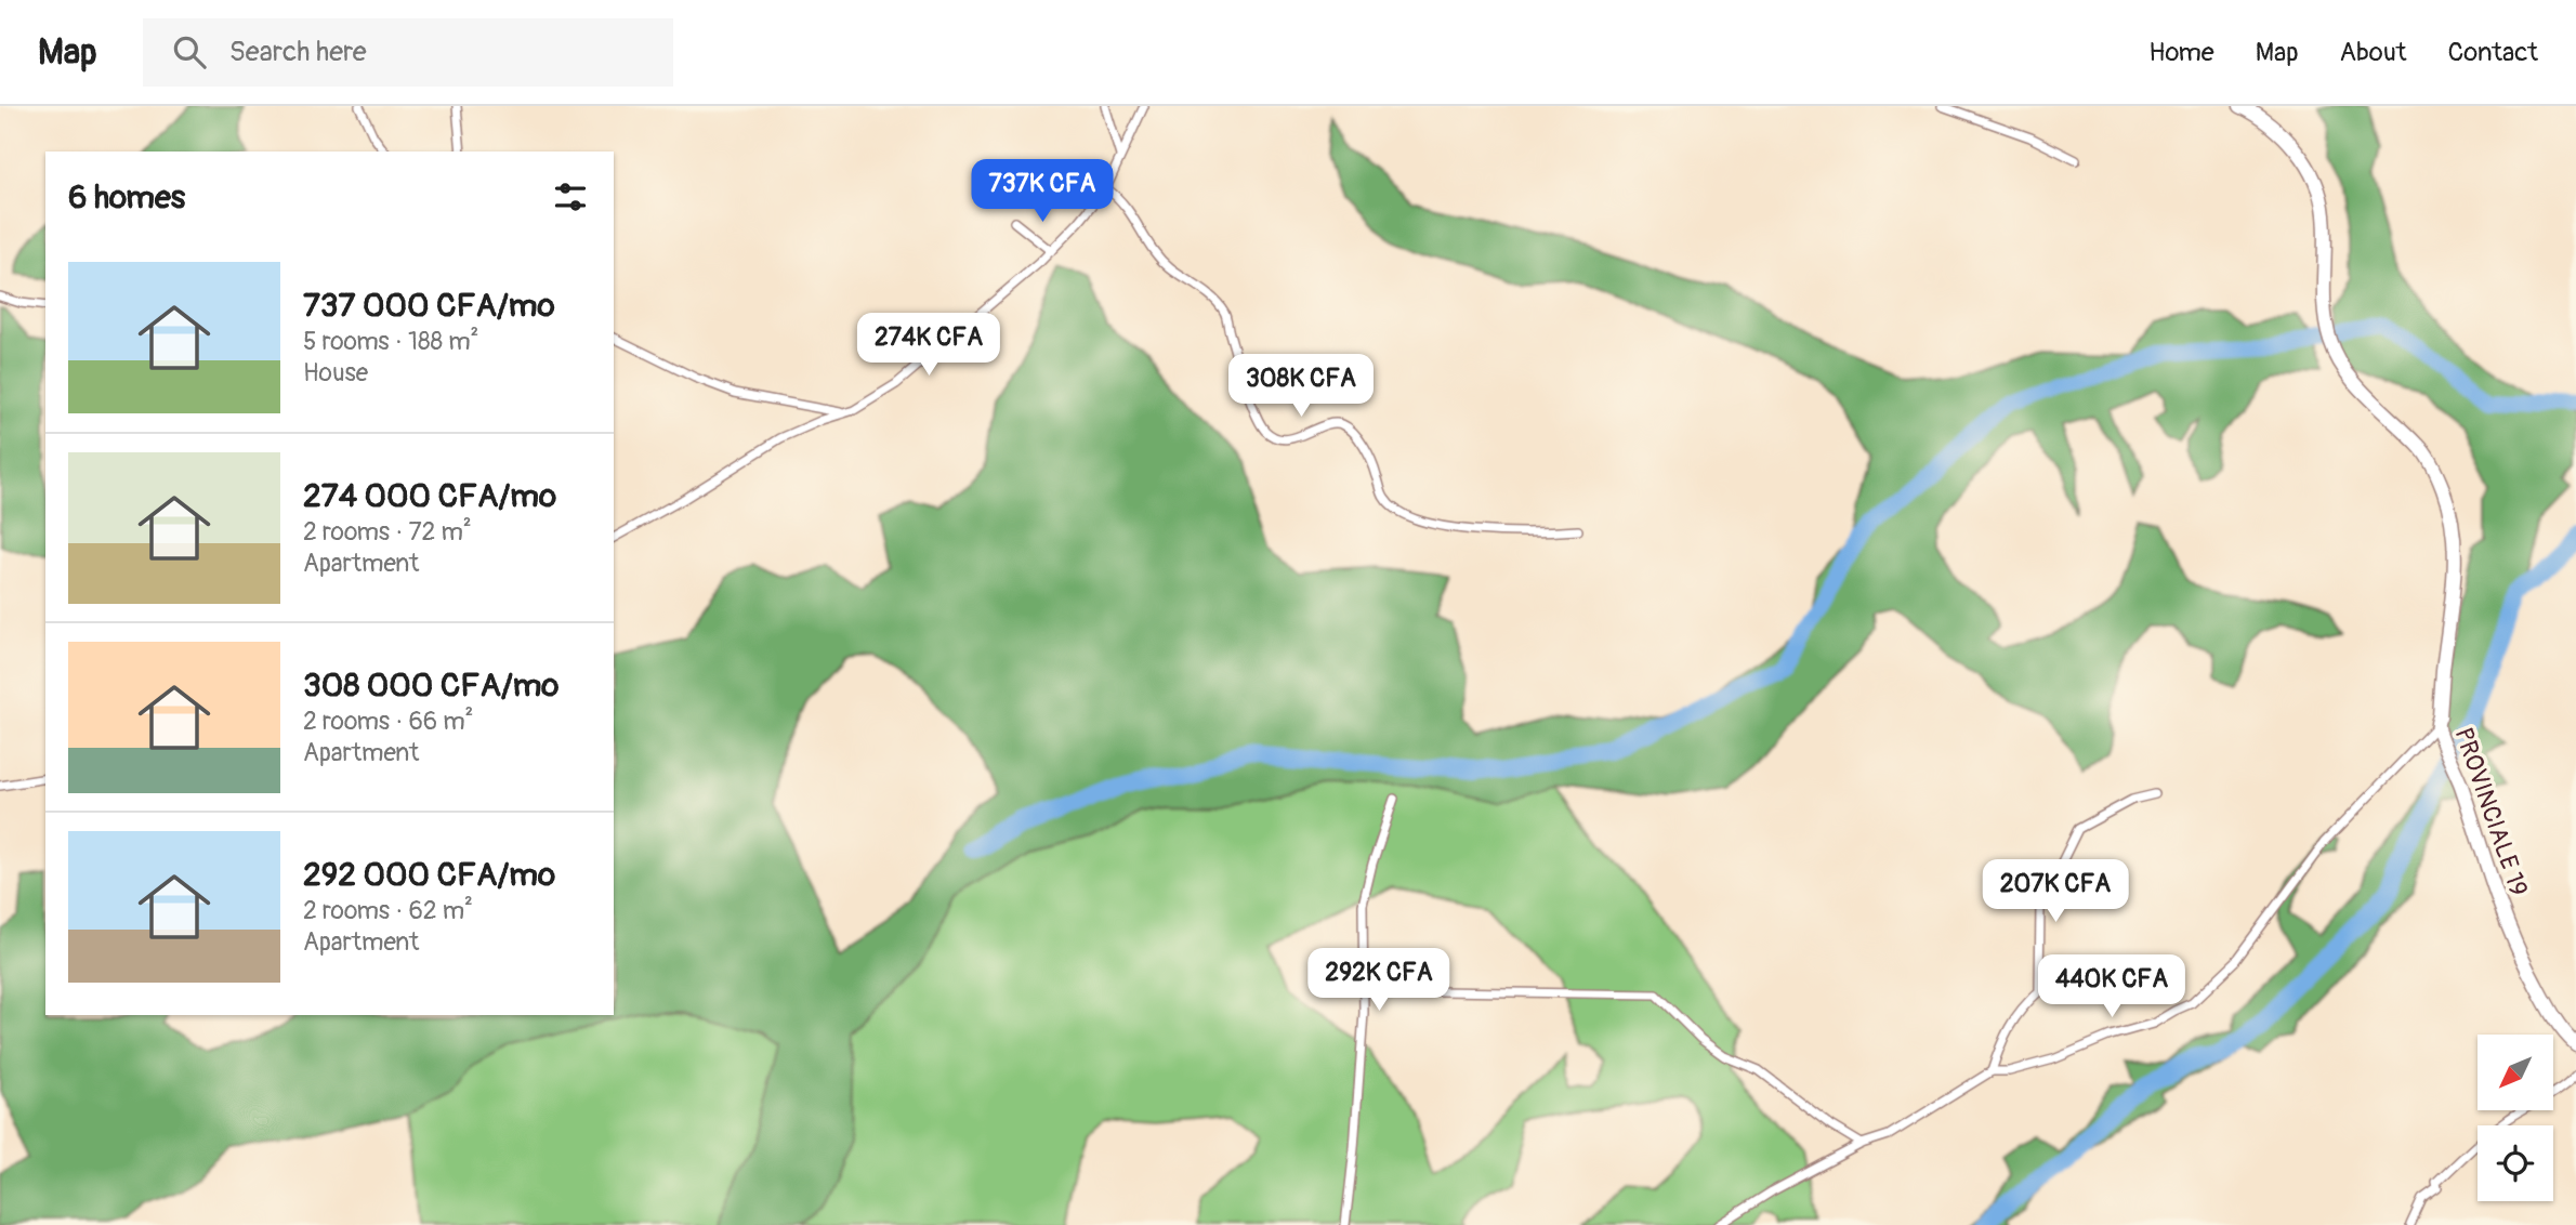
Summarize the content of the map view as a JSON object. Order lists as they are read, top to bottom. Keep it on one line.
{"streets":{"main road":["PROVINCIALE 19"]},"north":"bottom left","page":{"header":"Map","search":"Search here","nav":["Home","Map","About","Contact"],"heading":"6 homes","price":["737K CFA","274K CFA","308K CFA","207K CFA","292K CFA","440K CFA"],"list":[{"name":"737 000 CFA/mo","note":"5 rooms · 188 m² · House"},{"name":"274 000 CFA/mo","note":"2 rooms · 72 m² · Apartment"},{"name":"308 000 CFA/mo","note":"2 rooms · 66 m² · Apartment"},{"name":"292 000 CFA/mo","note":"2 rooms · 62 m² · Apartment"}]}}
